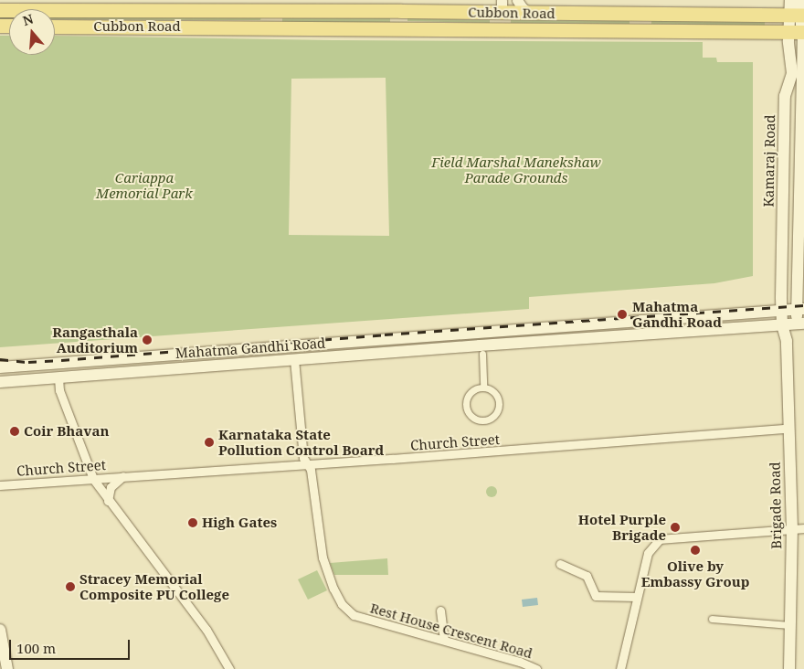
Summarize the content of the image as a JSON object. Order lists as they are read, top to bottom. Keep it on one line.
{"streets":{"main road":["Cubbon Road","Kamaraj Road","Mahatma Gandhi Road","Brigade Road"],"street":["Church Street","Rest House Crescent Road"]},"crossings":[["Cubbon Road","Kamaraj Road"],["Kamaraj Road","Mahatma Gandhi Road"],["Kamaraj Road","Brigade Road"],["Mahatma Gandhi Road","Brigade Road"],["Mahatma Gandhi Road","Rest House Crescent Road"],["Church Street","Brigade Road"],["Church Street","Rest House Crescent Road"]],"parks":["Field Marshal Manekshaw Parade Grounds","Cariappa Memorial Park"],"places":["Mahatma Gandhi Road","Rangasthala Auditorium","Coir Bhavan","Karnataka State Pollution Control Board","High Gates","Hotel Purple Brigade","Olive by Embassy Group","Stracey Memorial Composite PU College"],"scale_bar":"100 m","north":"top"}
